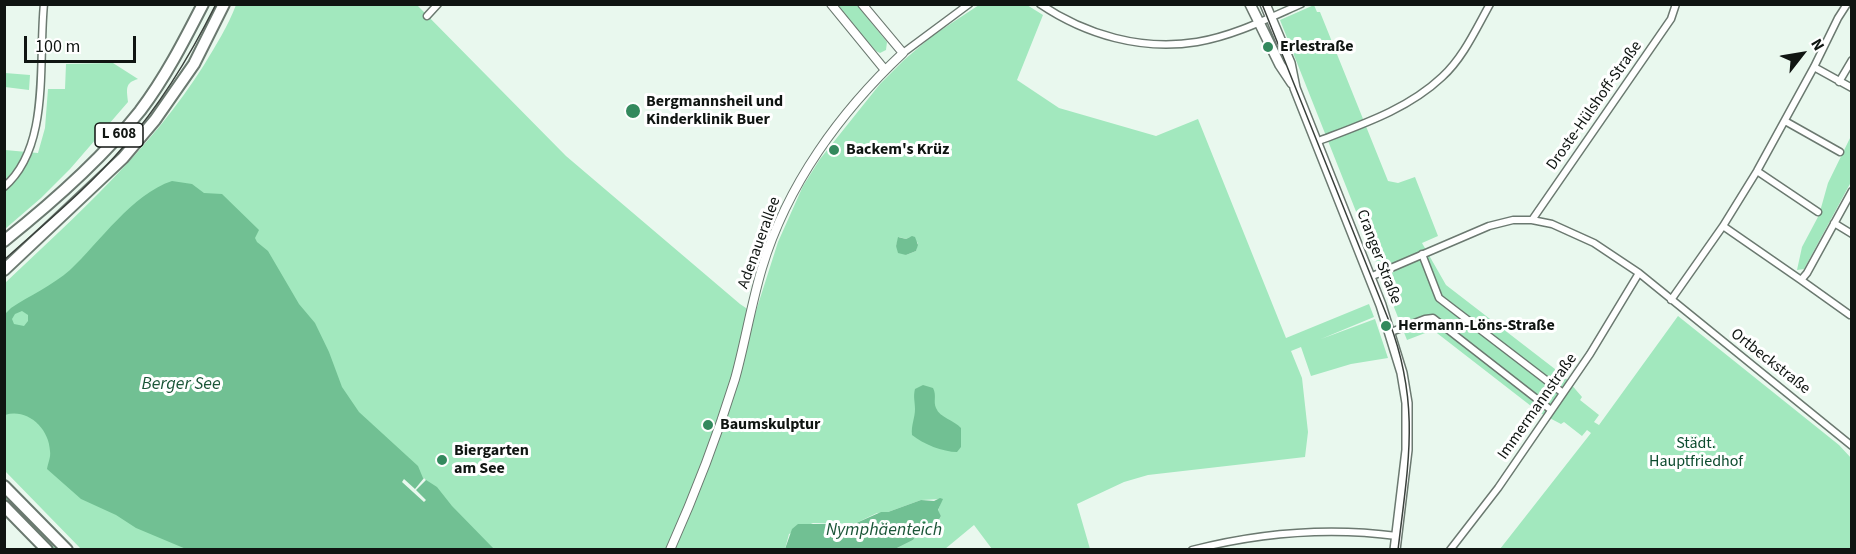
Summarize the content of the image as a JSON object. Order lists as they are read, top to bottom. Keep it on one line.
{"streets":{"main road":["L 608","Cranger Straße"],"street":["Droste-Hülshoff-Straße","Adenauerallee","Ortbeckstraße","Immermannstraße"]},"water":["Berger See","Nymphäenteich"],"parks":["Städt. Hauptfriedhof"],"places":["Erlestraße","Bergmannsheil und Kinderklinik Buer","Backem's Krüz","Hermann-Löns-Straße","Baumskulptur","Biergarten am See"],"scale_bar":"100 m","north":"top right"}
